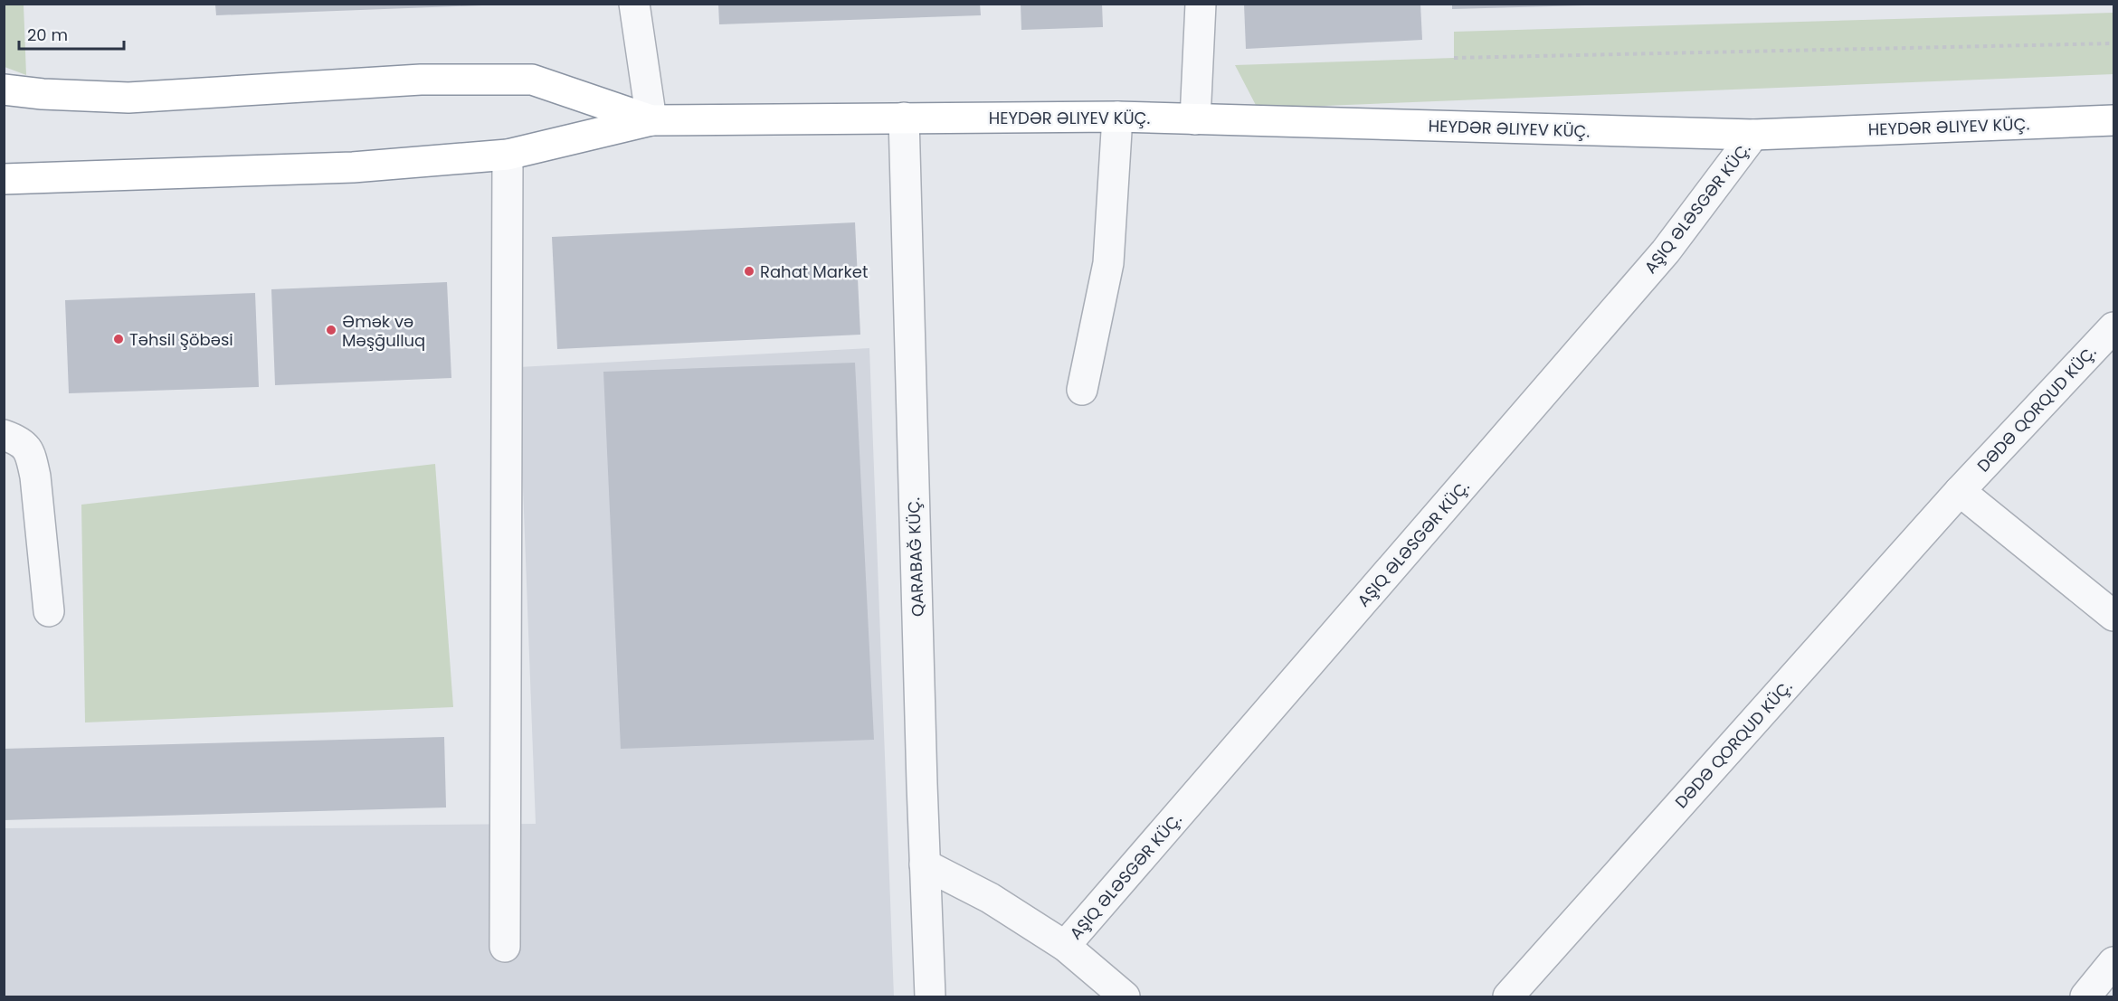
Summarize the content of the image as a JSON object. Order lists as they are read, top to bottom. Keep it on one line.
{"streets":{"highway":["HEYDƏR ƏLIYEV KÜÇ."],"street":["DƏDƏ QORQUD KÜÇ.","QARABAĞ KÜÇ."]},"crossings":[["HEYDƏR ƏLIYEV KÜÇ.","QARABAĞ KÜÇ."]],"places":["Rahat Market","Əmək və Məşğulluq","Təhsil Şöbəsi"],"scale_bar":"20 m"}
